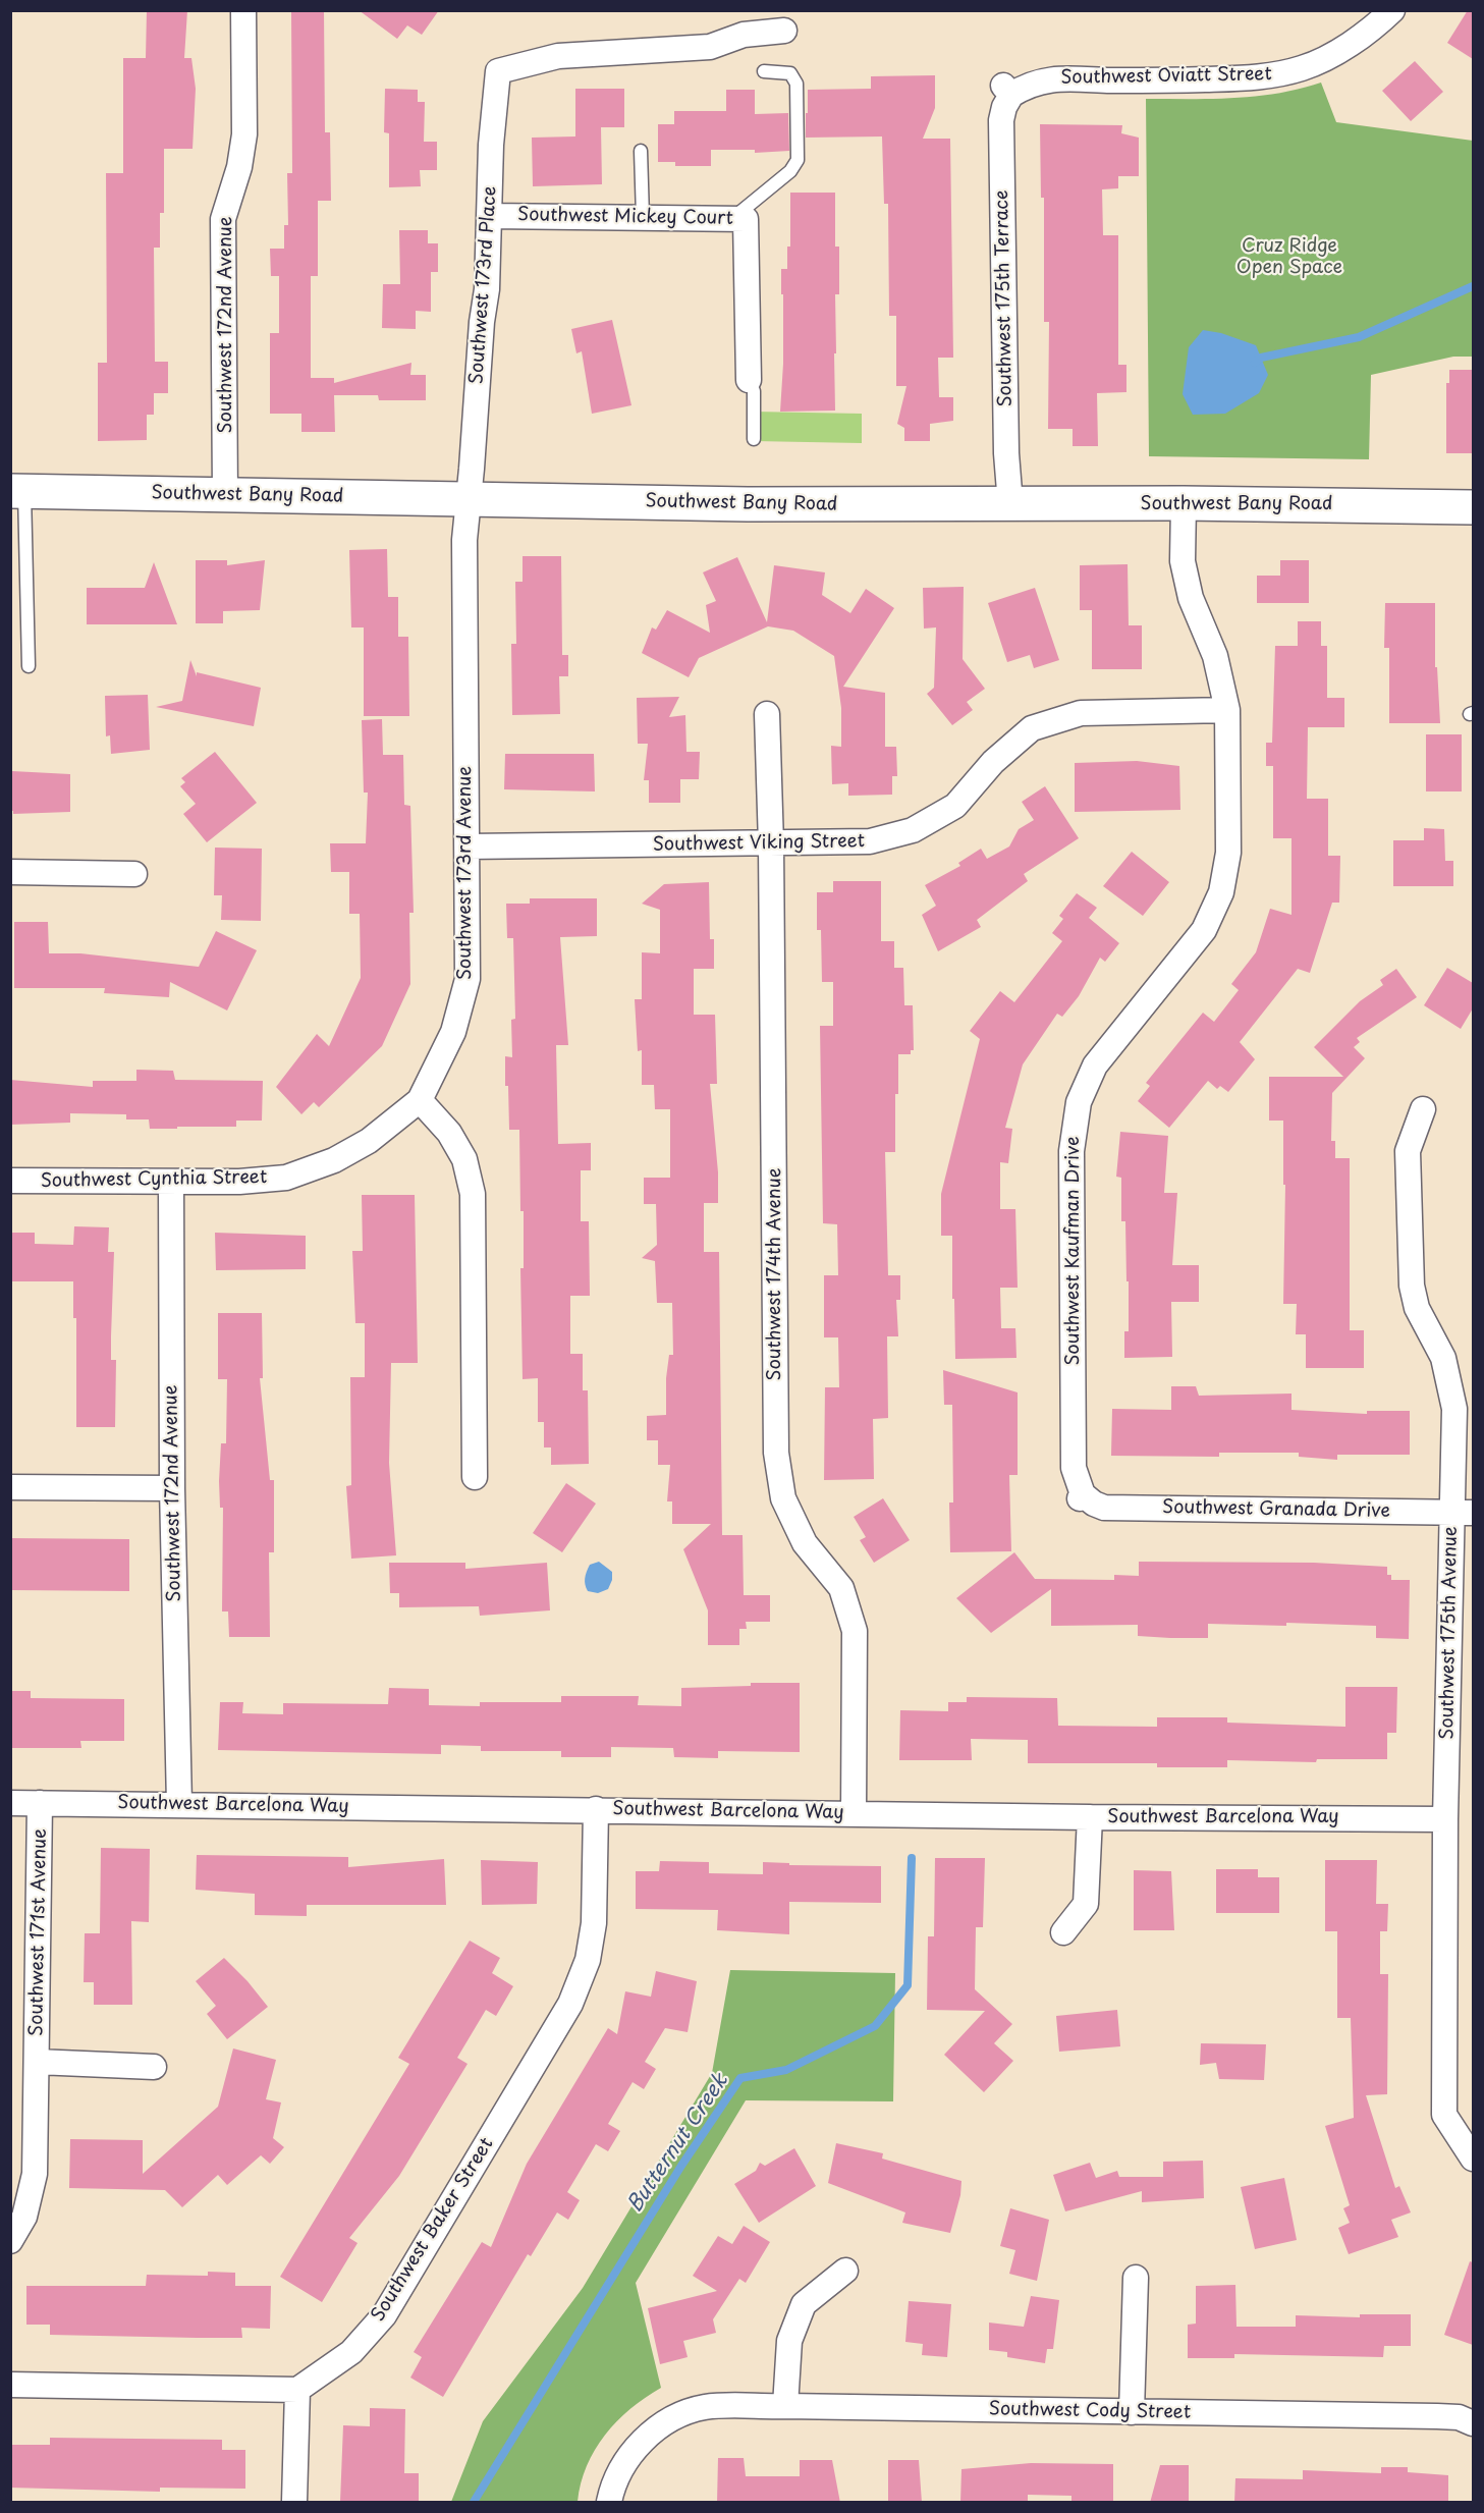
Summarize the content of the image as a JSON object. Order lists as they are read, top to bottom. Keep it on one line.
{"streets":{"street":["Southwest Oviatt Street","Southwest Mickey Court","Southwest 173rd Place","Southwest 175th Terrace","Southwest 172nd Avenue","Southwest Bany Road","Southwest Viking Street","Southwest 173rd Avenue","Southwest Cynthia Street","Southwest Kaufman Drive","Southwest 174th Avenue","Southwest Granada Drive","Southwest 175th Avenue","Southwest Barcelona Way","Southwest 171st Avenue","Southwest Baker Street","Southwest Cody Street"]},"crossings":[["Southwest Oviatt Street","Southwest 175th Terrace"],["Southwest Mickey Court","Southwest 173rd Place"],["Southwest 173rd Place","Southwest Bany Road"],["Southwest 173rd Place","Southwest 173rd Avenue"],["Southwest 175th Terrace","Southwest Bany Road"],["Southwest 172nd Avenue","Southwest Bany Road"],["Southwest 172nd Avenue","Southwest Cynthia Street"],["Southwest 172nd Avenue","Southwest Barcelona Way"],["Southwest Bany Road","Southwest 173rd Avenue"],["Southwest Bany Road","Southwest Kaufman Drive"],["Southwest Viking Street","Southwest 173rd Avenue"],["Southwest Viking Street","Southwest Kaufman Drive"],["Southwest Viking Street","Southwest 174th Avenue"],["Southwest 173rd Avenue","Southwest Cynthia Street"],["Southwest Kaufman Drive","Southwest Granada Drive"],["Southwest 174th Avenue","Southwest Barcelona Way"],["Southwest Granada Drive","Southwest 175th Avenue"],["Southwest 175th Avenue","Southwest Barcelona Way"],["Southwest Barcelona Way","Southwest 171st Avenue"],["Southwest Barcelona Way","Southwest Baker Street"]],"water":["Butternut Creek"],"parks":["Cruz Ridge Open Space"]}
